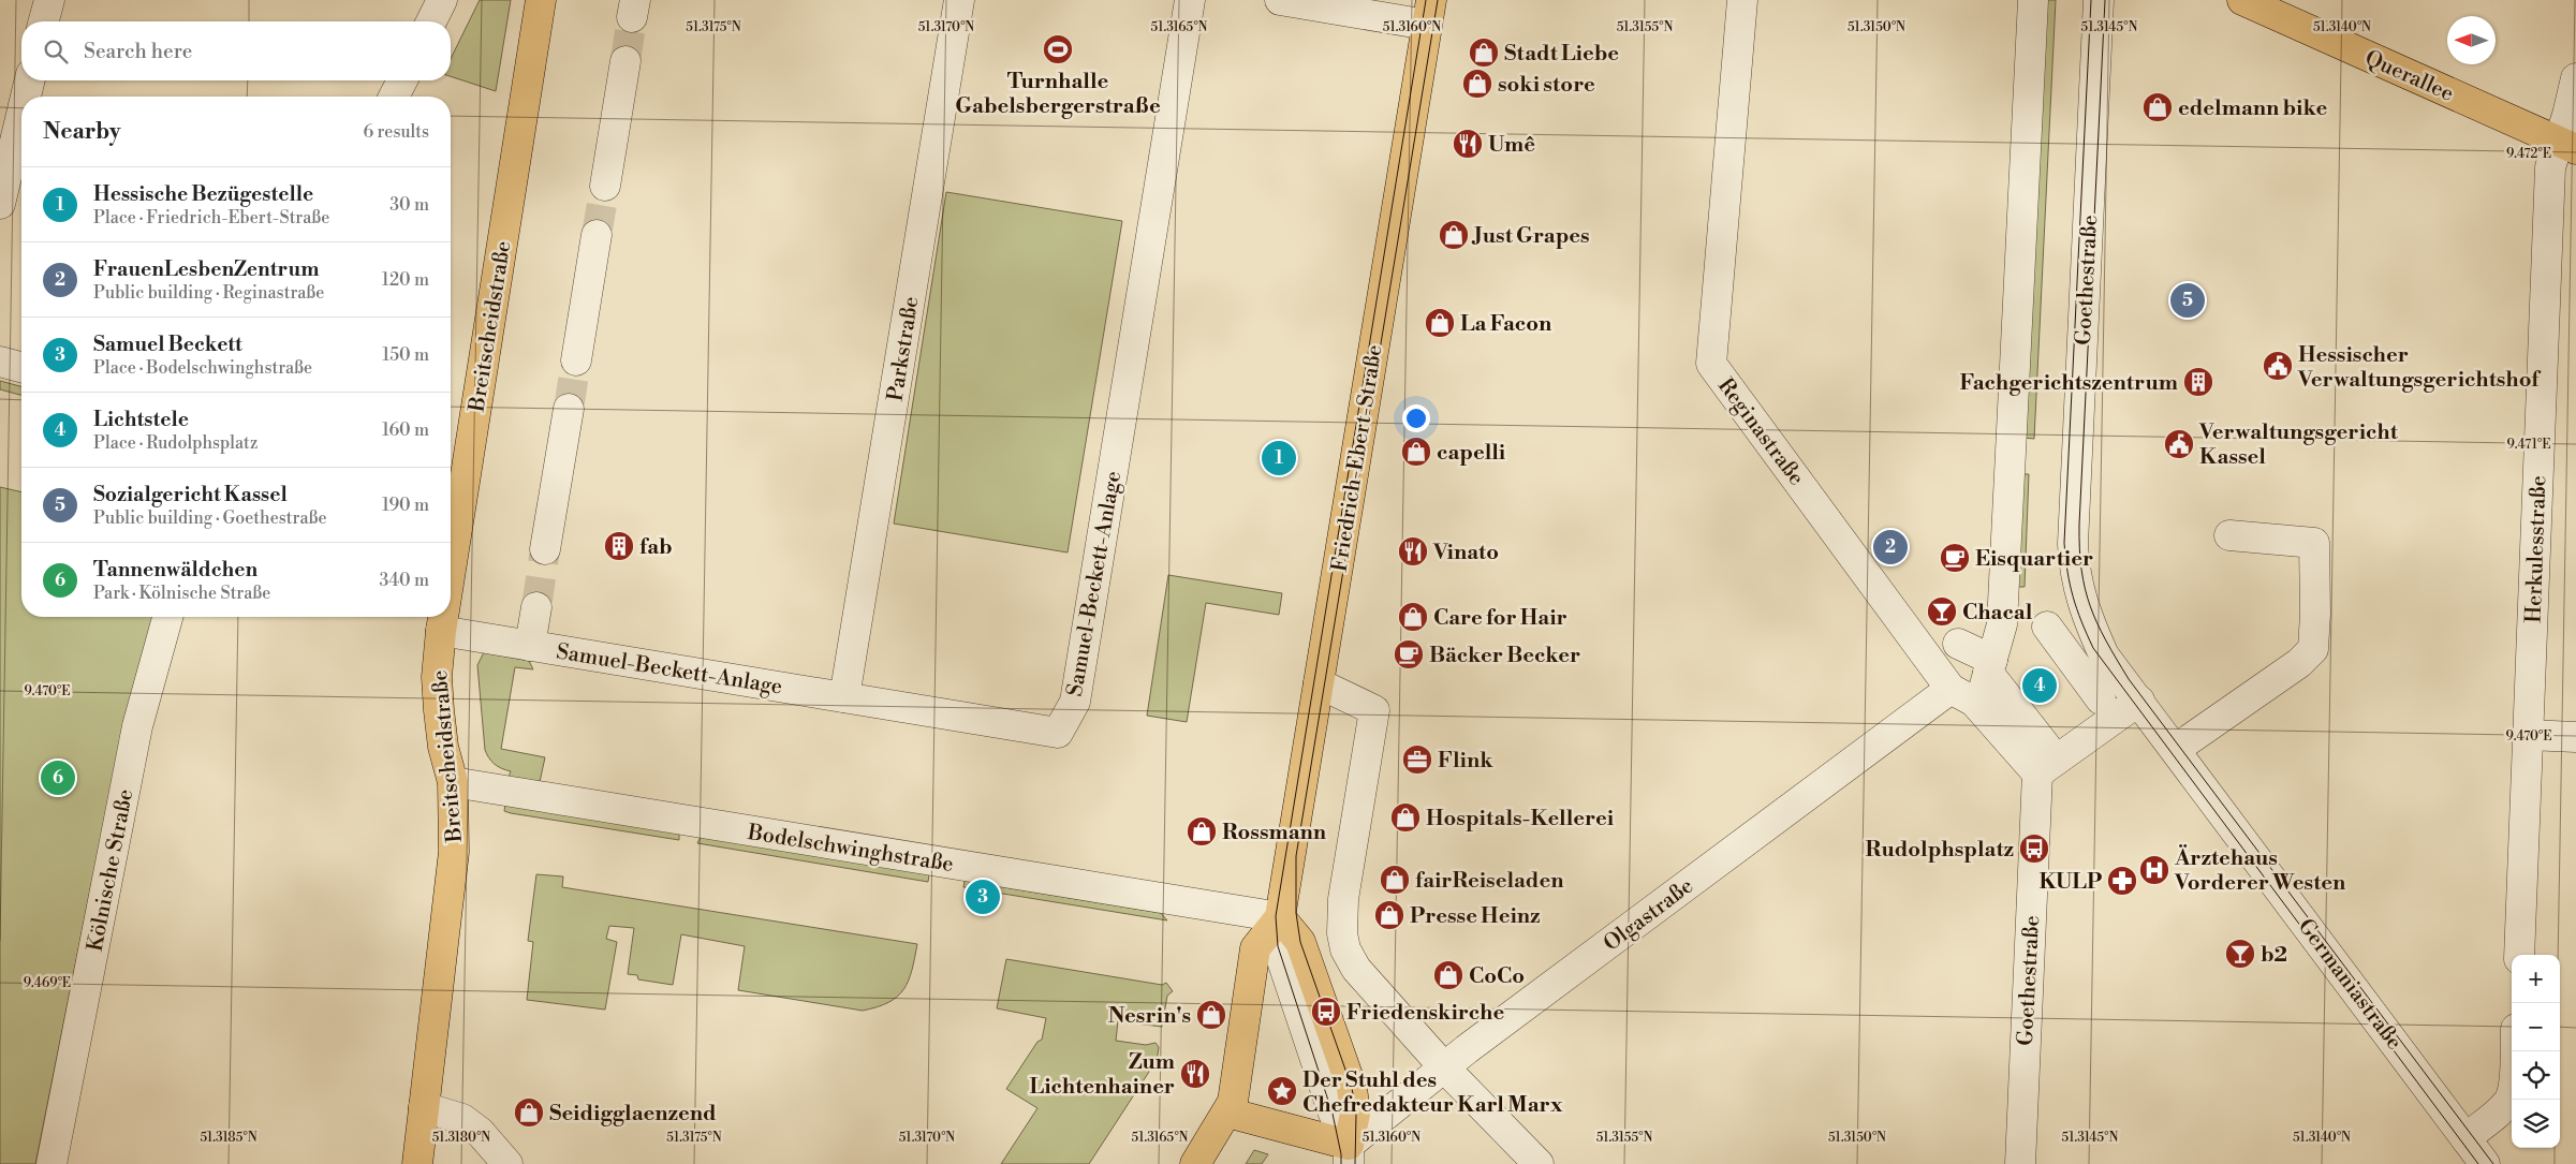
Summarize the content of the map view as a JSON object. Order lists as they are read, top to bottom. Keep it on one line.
{"streets":{"main road":["Querallee","Breitscheidstraße","Friedrich-Ebert-Straße"],"street":["Goethestraße","Parkstraße","Reginastraße","Herkulesstraße","Samuel-Beckett-Anlage","Bodelschwinghstraße","Kölnische Straße","Olgastraße","Germaniastraße"]},"crossings":[["Querallee","Herkulesstraße"],["Goethestraße","Germaniastraße"],["Breitscheidstraße","Samuel-Beckett-Anlage"],["Breitscheidstraße","Bodelschwinghstraße"],["Parkstraße","Samuel-Beckett-Anlage"],["Reginastraße","Olgastraße"],["Friedrich-Ebert-Straße","Bodelschwinghstraße"]],"places":{"sports":["Turnhalle Gabelsbergerstraße"],"shop":["Stadt Liebe","soki store","edelmann bike","Just Grapes","La Facon","capelli","Care for Hair","Hospitals-Kellerei","Rossmann","fairReiseladen","Presse Heinz","CoCo","Nesrin's","Seidigglaenzend"],"restaurant":["Umê","Vinato","Zum Lichtenhainer"],"public building":["Hessischer Verwaltungsgerichtshof","Verwaltungsgericht Kassel"],"building":["Fachgerichtszentrum","fab"],"cafe":["Eisquartier","Bäcker Becker"],"bar":["Chacal","b2"],"office":["Flink"],"bus stop":["Rudolphsplatz","Friedenskirche"],"hospital":["Ärztehaus Vorderer Westen"],"pharmacy":["KULP"],"place":["Der Stuhl des Chefredakteur Karl Marx"]},"north":"left","page":{"search":"Search here","heading":["Nearby","6 results"],"list":[{"mark":"1","name":"Hessische Bezügestelle","note":"Place · Friedrich-Ebert-Straße","value":"30 m"},{"mark":"2","name":"FrauenLesbenZentrum","note":"Public building · Reginastraße","value":"120 m"},{"mark":"3","name":"Samuel Beckett","note":"Place · Bodelschwinghstraße","value":"150 m"},{"mark":"4","name":"Lichtstele","note":"Place · Rudolphsplatz","value":"160 m"},{"mark":"5","name":"Sozialgericht Kassel","note":"Public building · Goethestraße","value":"190 m"},{"mark":"6","name":"Tannenwäldchen","note":"Park · Kölnische Straße","value":"340 m"}],"pins":["5","1","2","4","6","3"],"map_buttons":["+","−"]},"coordinates":["51.3175°N","51.3170°N","51.3165°N","51.3160°N","51.3155°N","51.3150°N","51.3145°N","51.3140°N","9.472°E","9.471°E","9.470°E","9.469°E","51.3185°N","51.3180°N"]}
